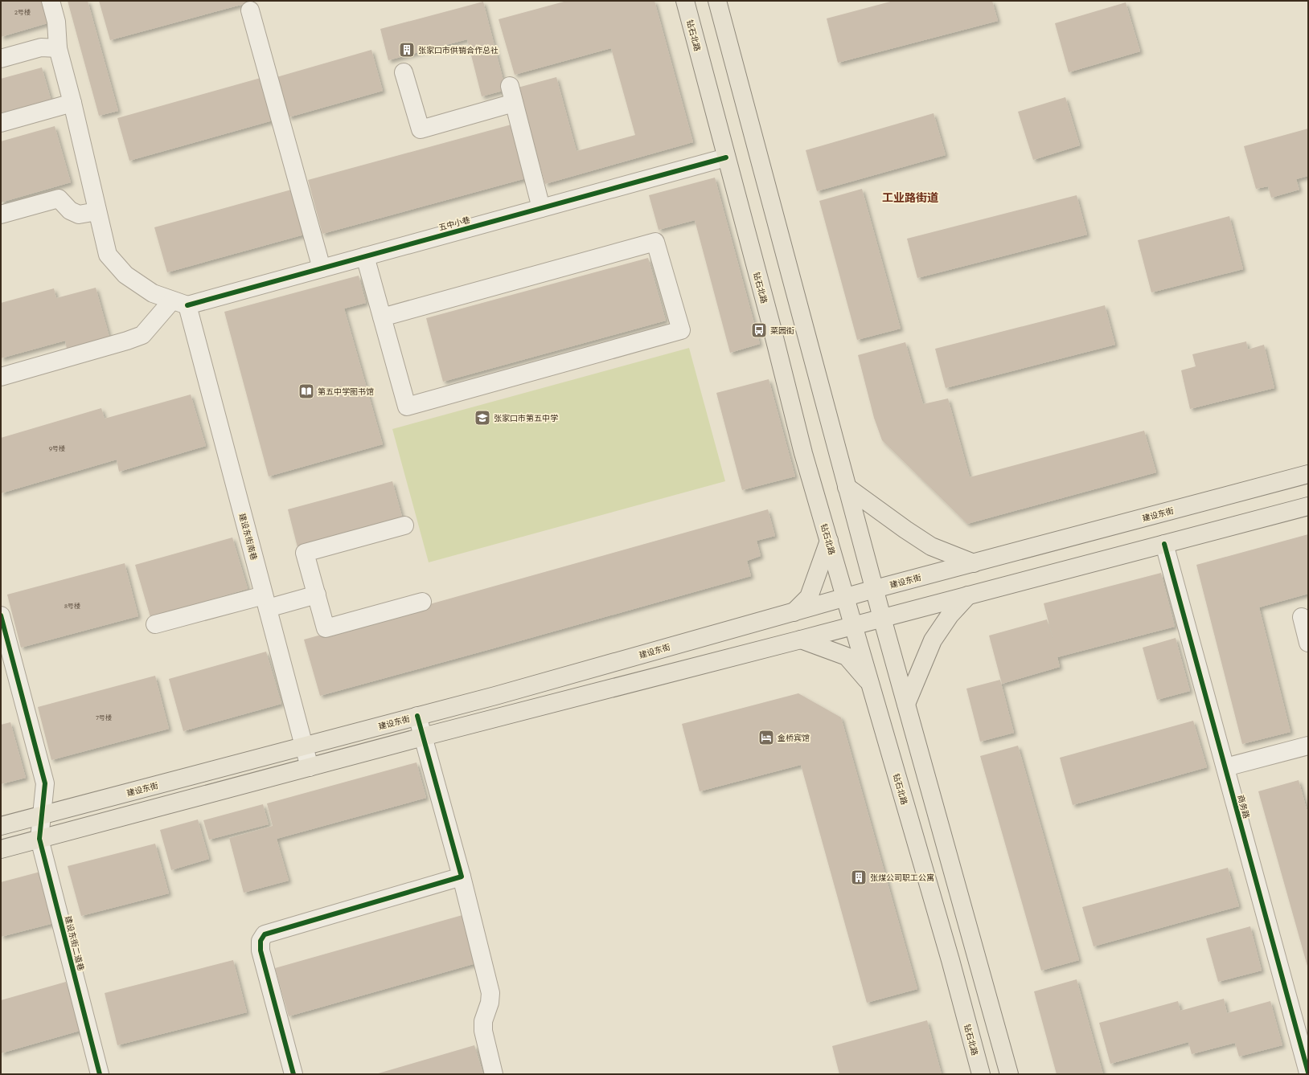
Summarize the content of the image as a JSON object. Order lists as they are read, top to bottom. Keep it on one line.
{"streets":{"main road":["钻石北路","建设东街"],"street":["五中小巷","建设东街南巷","商务路","建设东街二道巷"]},"crossings":[["钻石北路","五中小巷"],["钻石北路","建设东街"],["五中小巷","建设东街南巷"],["建设东街","建设东街南巷"],["建设东街","建设东街二道巷"]],"districts":["工业路街道"],"places":{"building":["张家口市供销合作总社","张煤公司职工公寓"],"bus stop":["菜园街"],"library":["第五中学图书馆"],"school or university":["张家口市第五中学"],"hotel":["金桥宾馆"]},"house_numbers":["2号楼","9号楼","8号楼","7号楼"]}
